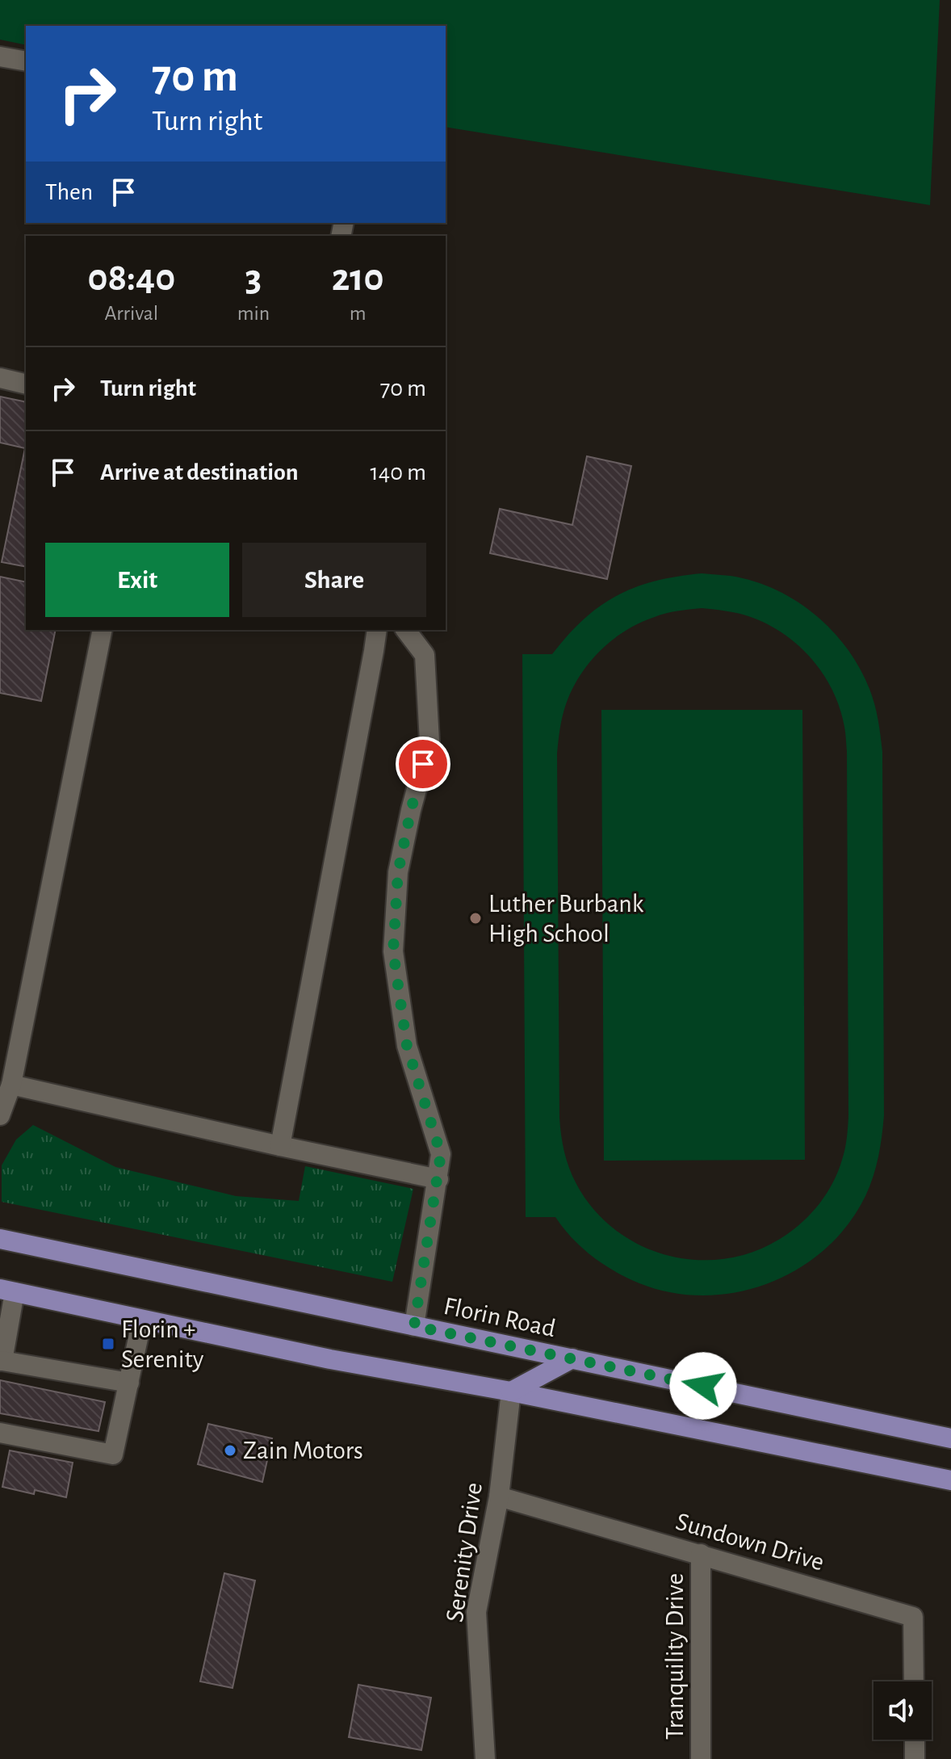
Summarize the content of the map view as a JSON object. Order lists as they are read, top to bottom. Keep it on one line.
{"streets":{"main road":["Florin Road"],"street":["Sundown Drive","Serenity Drive","Tranquility Drive"]},"crossings":[["Sundown Drive","Serenity Drive"],["Sundown Drive","Tranquility Drive"]],"places":{"other":["Luther Burbank High School","Zain Motors"],"transit":["Florin + Serenity"]},"page":{"turn":["70 m","Turn right"],"then":"Then","eta":["08:40","Arrival","3","min","210","m"],"list":[{"name":"Turn right","value":"70 m"},{"name":"Arrive at destination","value":"140 m"}],"buttons":["Exit","Share"]}}
